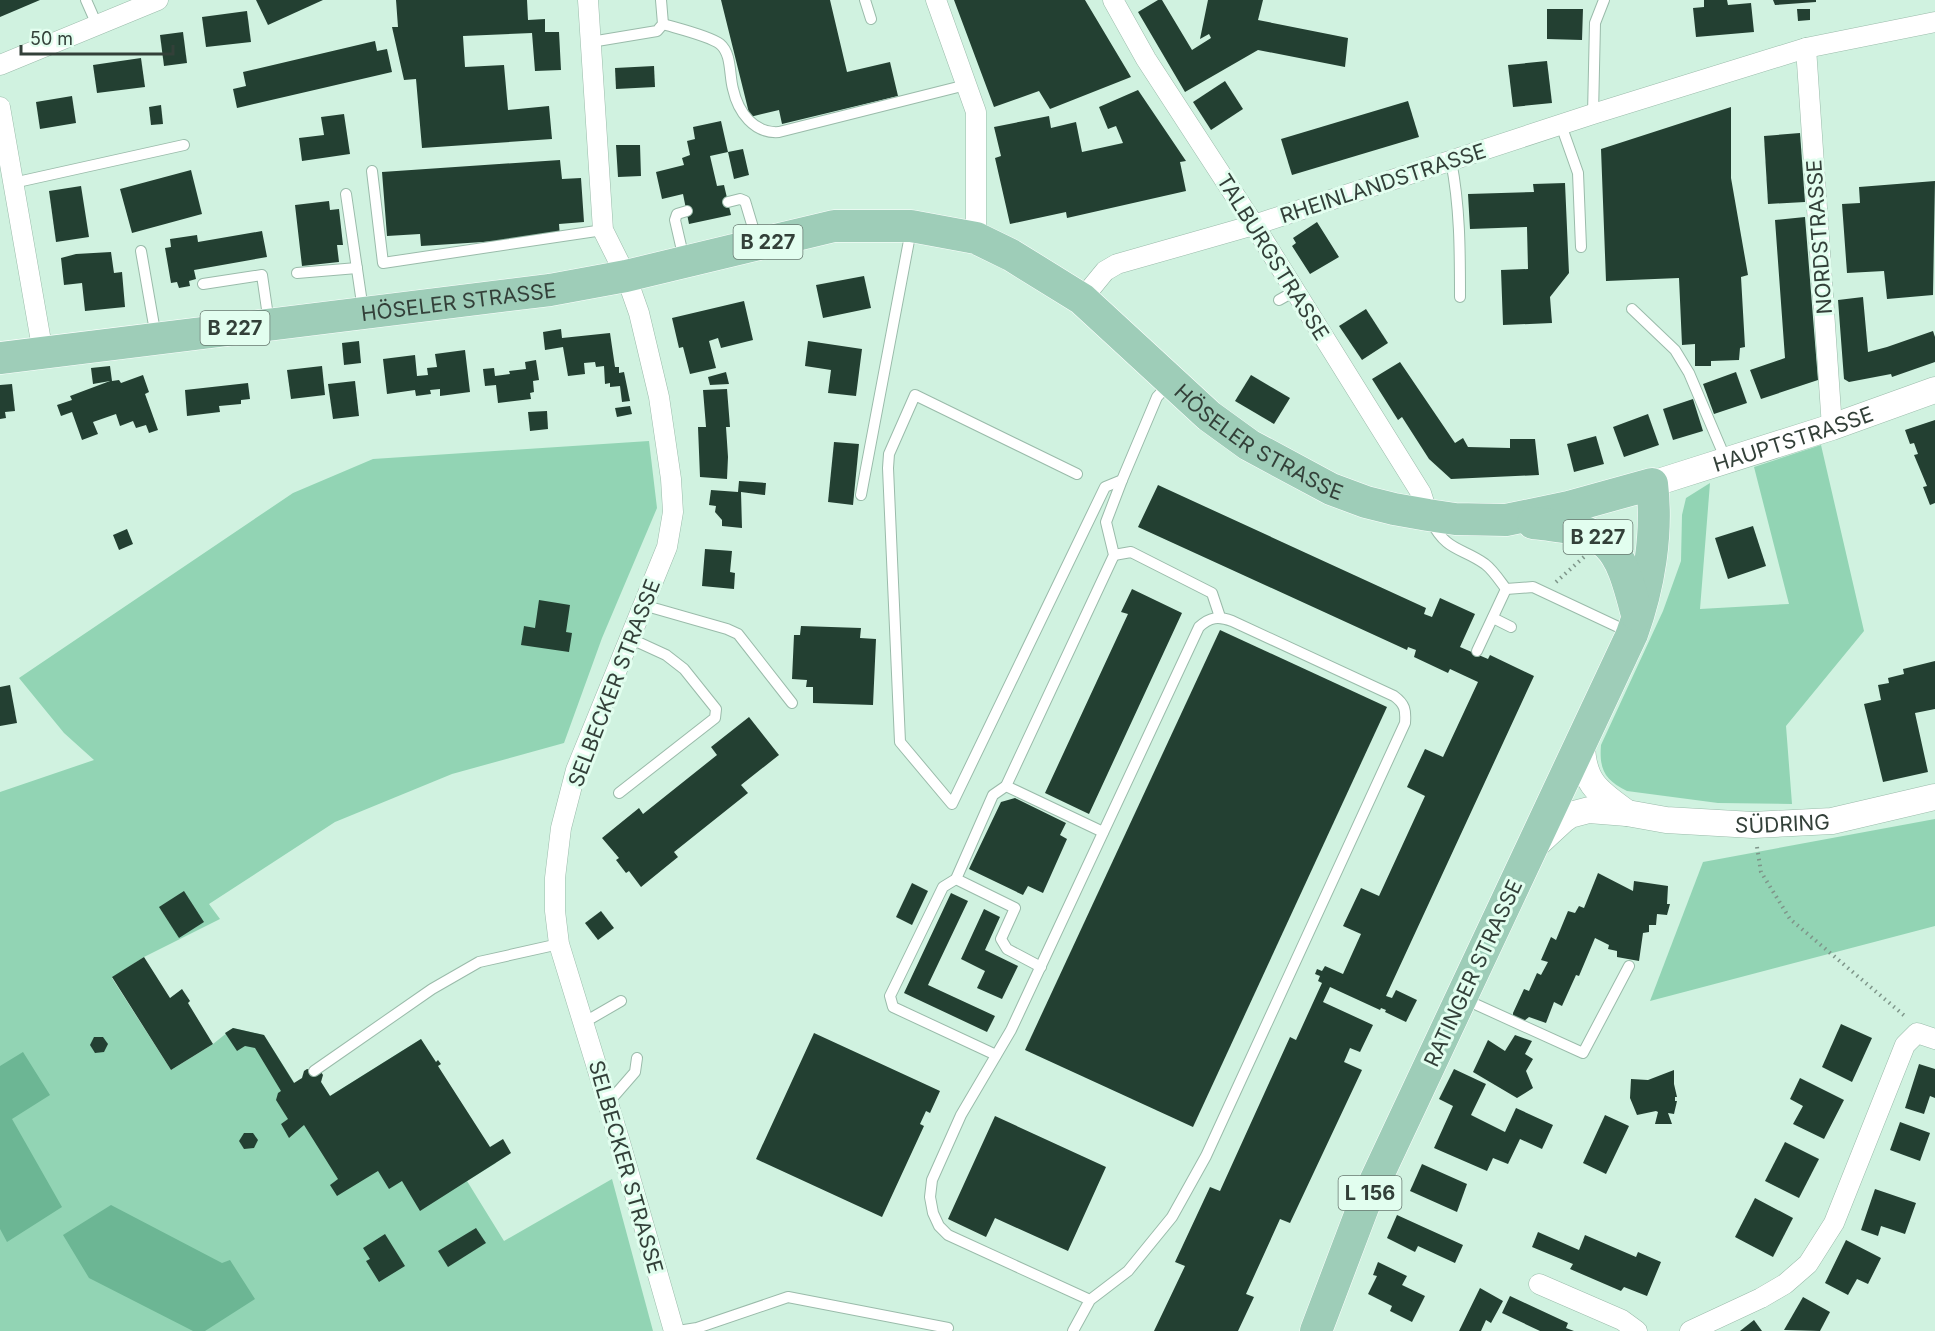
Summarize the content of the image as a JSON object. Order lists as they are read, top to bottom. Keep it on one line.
{"streets":{"main road":["B 227","HÖSELER STRASSE","RATINGER STRASSE","L 156"],"street":["RHEINLANDSTRASSE","NORDSTRASSE","TALBURGSTRASSE","HAUPTSTRASSE","SELBECKER STRASSE","SÜDRING"]},"crossings":[["RHEINLANDSTRASSE","NORDSTRASSE"],["RHEINLANDSTRASSE","TALBURGSTRASSE"],["RHEINLANDSTRASSE","HÖSELER STRASSE"],["NORDSTRASSE","HAUPTSTRASSE"],["B 227","HÖSELER STRASSE"],["B 227","RATINGER STRASSE"],["TALBURGSTRASSE","HÖSELER STRASSE"],["HÖSELER STRASSE","HAUPTSTRASSE"],["HÖSELER STRASSE","SELBECKER STRASSE"],["HÖSELER STRASSE","RATINGER STRASSE"],["HAUPTSTRASSE","RATINGER STRASSE"],["SÜDRING","RATINGER STRASSE"]],"scale_bar":"50 m"}
